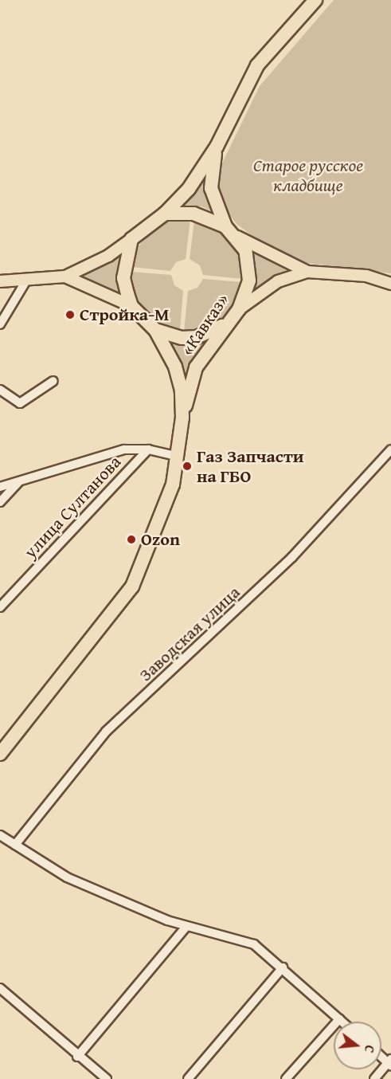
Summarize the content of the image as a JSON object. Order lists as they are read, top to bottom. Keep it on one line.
{"streets":{"highway":["«Кавказ»"],"street":["улица Султанова","Заводская улица"]},"parks":["Старое русское кладбище"],"places":["Стройка-М","Газ Запчасти на ГБО","Ozon"],"north":"right"}
